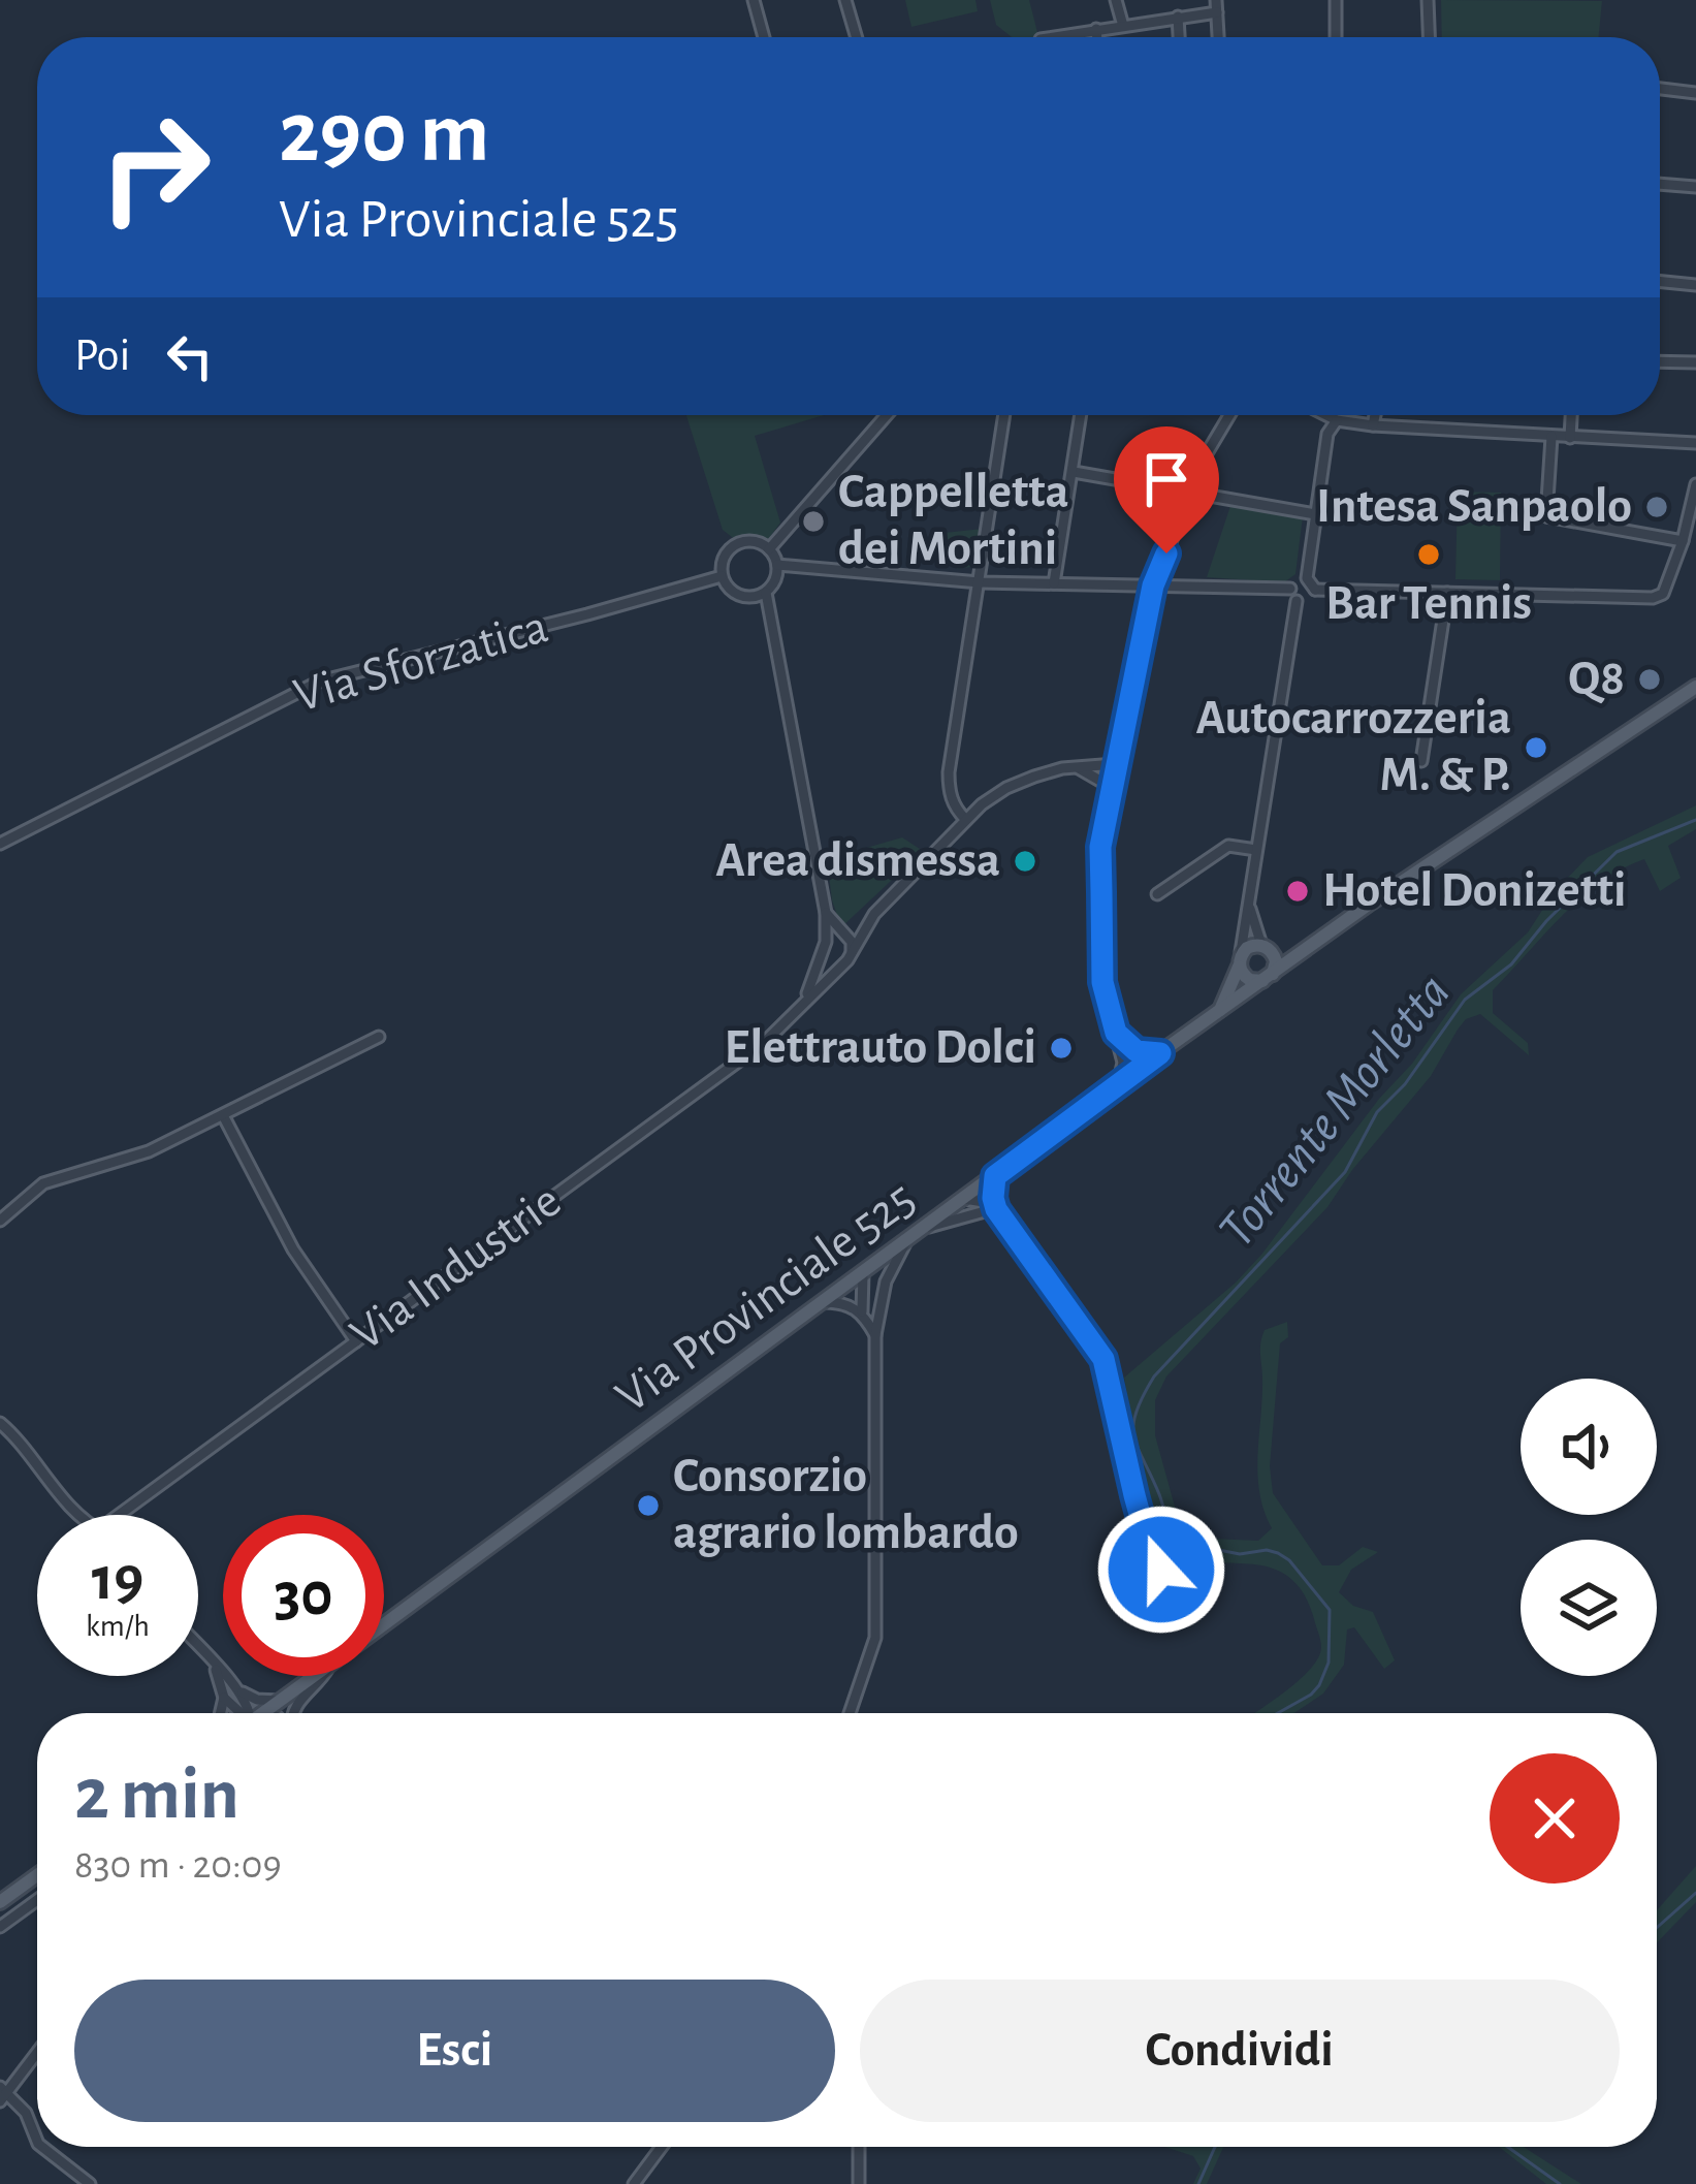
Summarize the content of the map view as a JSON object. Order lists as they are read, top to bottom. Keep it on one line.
{"streets":{"main road":["Via Provinciale 525"],"street":["Via Sforzatica","Via Industrie"]},"water":["Torrente Morletta"],"places":["Intesa Sanpaolo","Cappelletta dei Mortini","Bar Tennis","Q8","Autocarrozzeria M. & P.","Area dismessa","Hotel Donizetti","Elettrauto Dolci","Consorzio agrario lombardo"],"page":{"turn":["290 m","Via Provinciale 525"],"then":"Poi","speed":"19 km/h","limit":"30","heading":["2 min","830 m · 20:09"],"buttons":["Esci","Condividi"]}}
